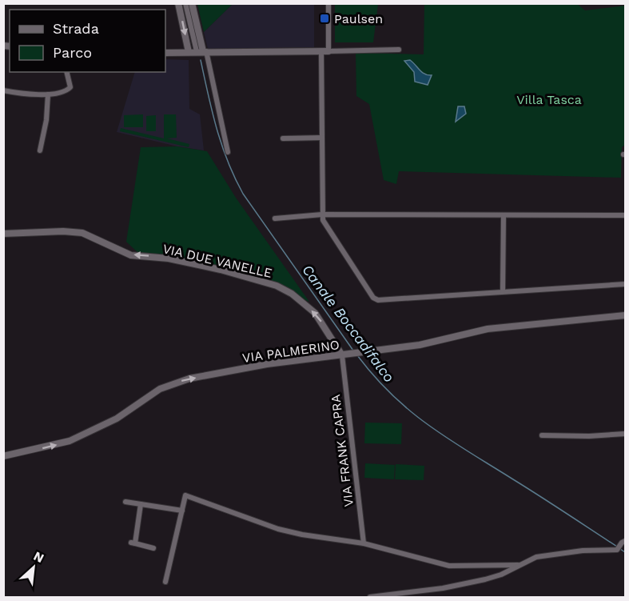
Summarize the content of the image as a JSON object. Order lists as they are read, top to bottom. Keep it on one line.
{"streets":{"street":["VIA DUE VANELLE","VIA PALMERINO","VIA FRANK CAPRA"]},"crossings":[["VIA DUE VANELLE","VIA PALMERINO"],["VIA DUE VANELLE","VIA FRANK CAPRA"],["VIA PALMERINO","VIA FRANK CAPRA"]],"one_way":["VIA DUE VANELLE","VIA PALMERINO"],"water":["Canale Boccadifalco"],"parks":["Villa Tasca"],"places":{"transit":["Paulsen"]},"legend":["Strada","Parco"],"north":"top right"}
